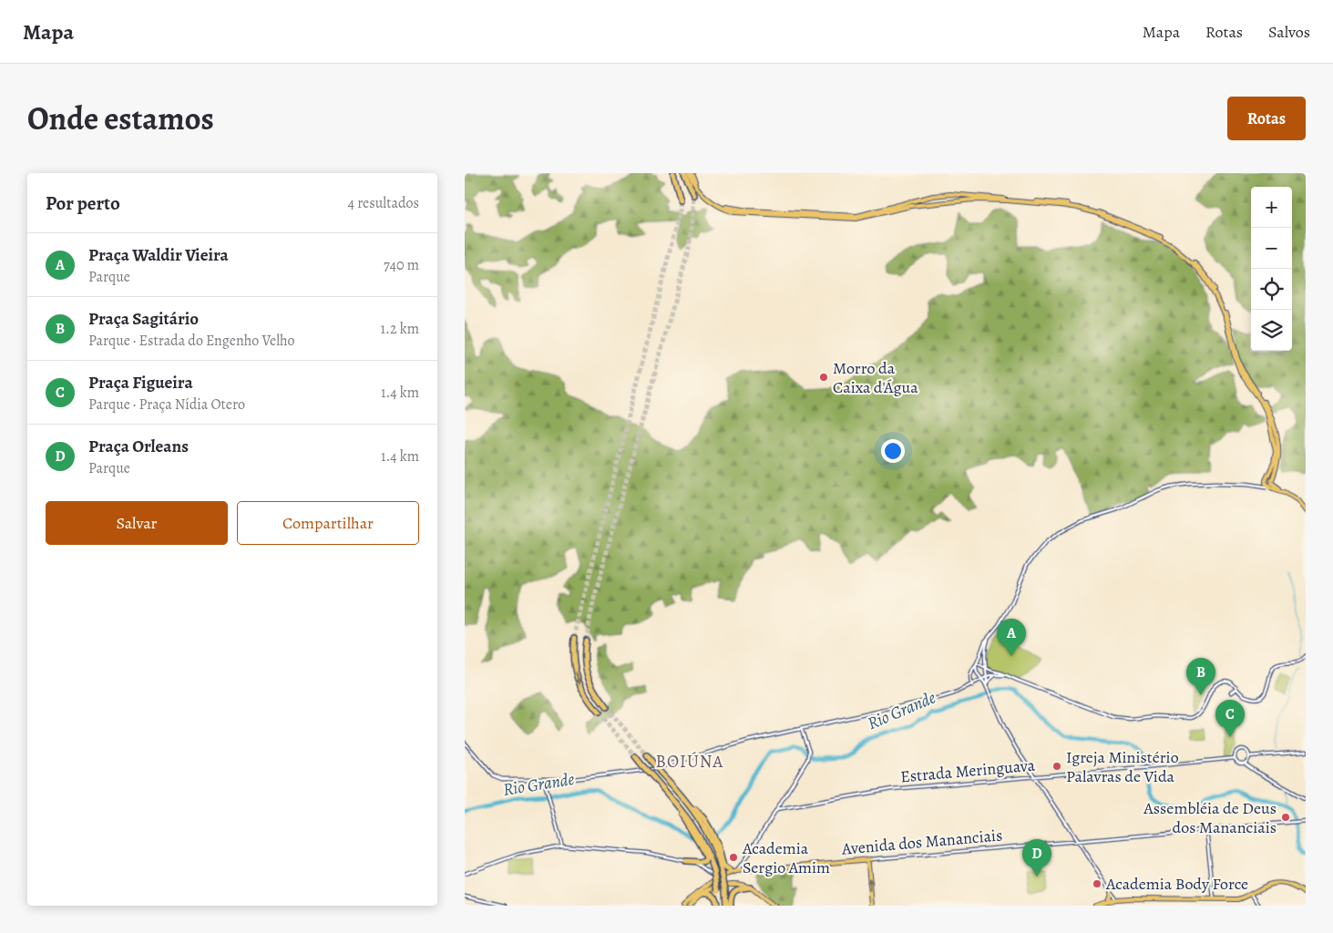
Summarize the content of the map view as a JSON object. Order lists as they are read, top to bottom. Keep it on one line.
{"streets":{"main road":["Avenida dos Mananciais"],"street":["Estrada Meringuava"]},"districts":["BOIÚNA"],"water":["Rio Grande"],"places":["Morro da Caixa d'Água","Igreja Ministério Palavras de Vida","Assembléia de Deus dos Mananciais","Academia Sergio Amim","Academia Body Force"],"page":{"header":"Mapa","nav":["Mapa","Rotas","Salvos"],"title":"Onde estamos","buttons":["Rotas",["Salvar","Compartilhar"]],"heading":["Por perto","4 resultados"],"map_buttons":["+","−"],"list":[{"mark":"A","name":"Praça Waldir Vieira","note":"Parque","value":"740 m"},{"mark":"B","name":"Praça Sagitário","note":"Parque · Estrada do Engenho Velho","value":"1.2 km"},{"mark":"C","name":"Praça Figueira","note":"Parque · Praça Nídia Otero","value":"1.4 km"},{"mark":"D","name":"Praça Orleans","note":"Parque","value":"1.4 km"}],"pins":["A","B","C","D"]}}
